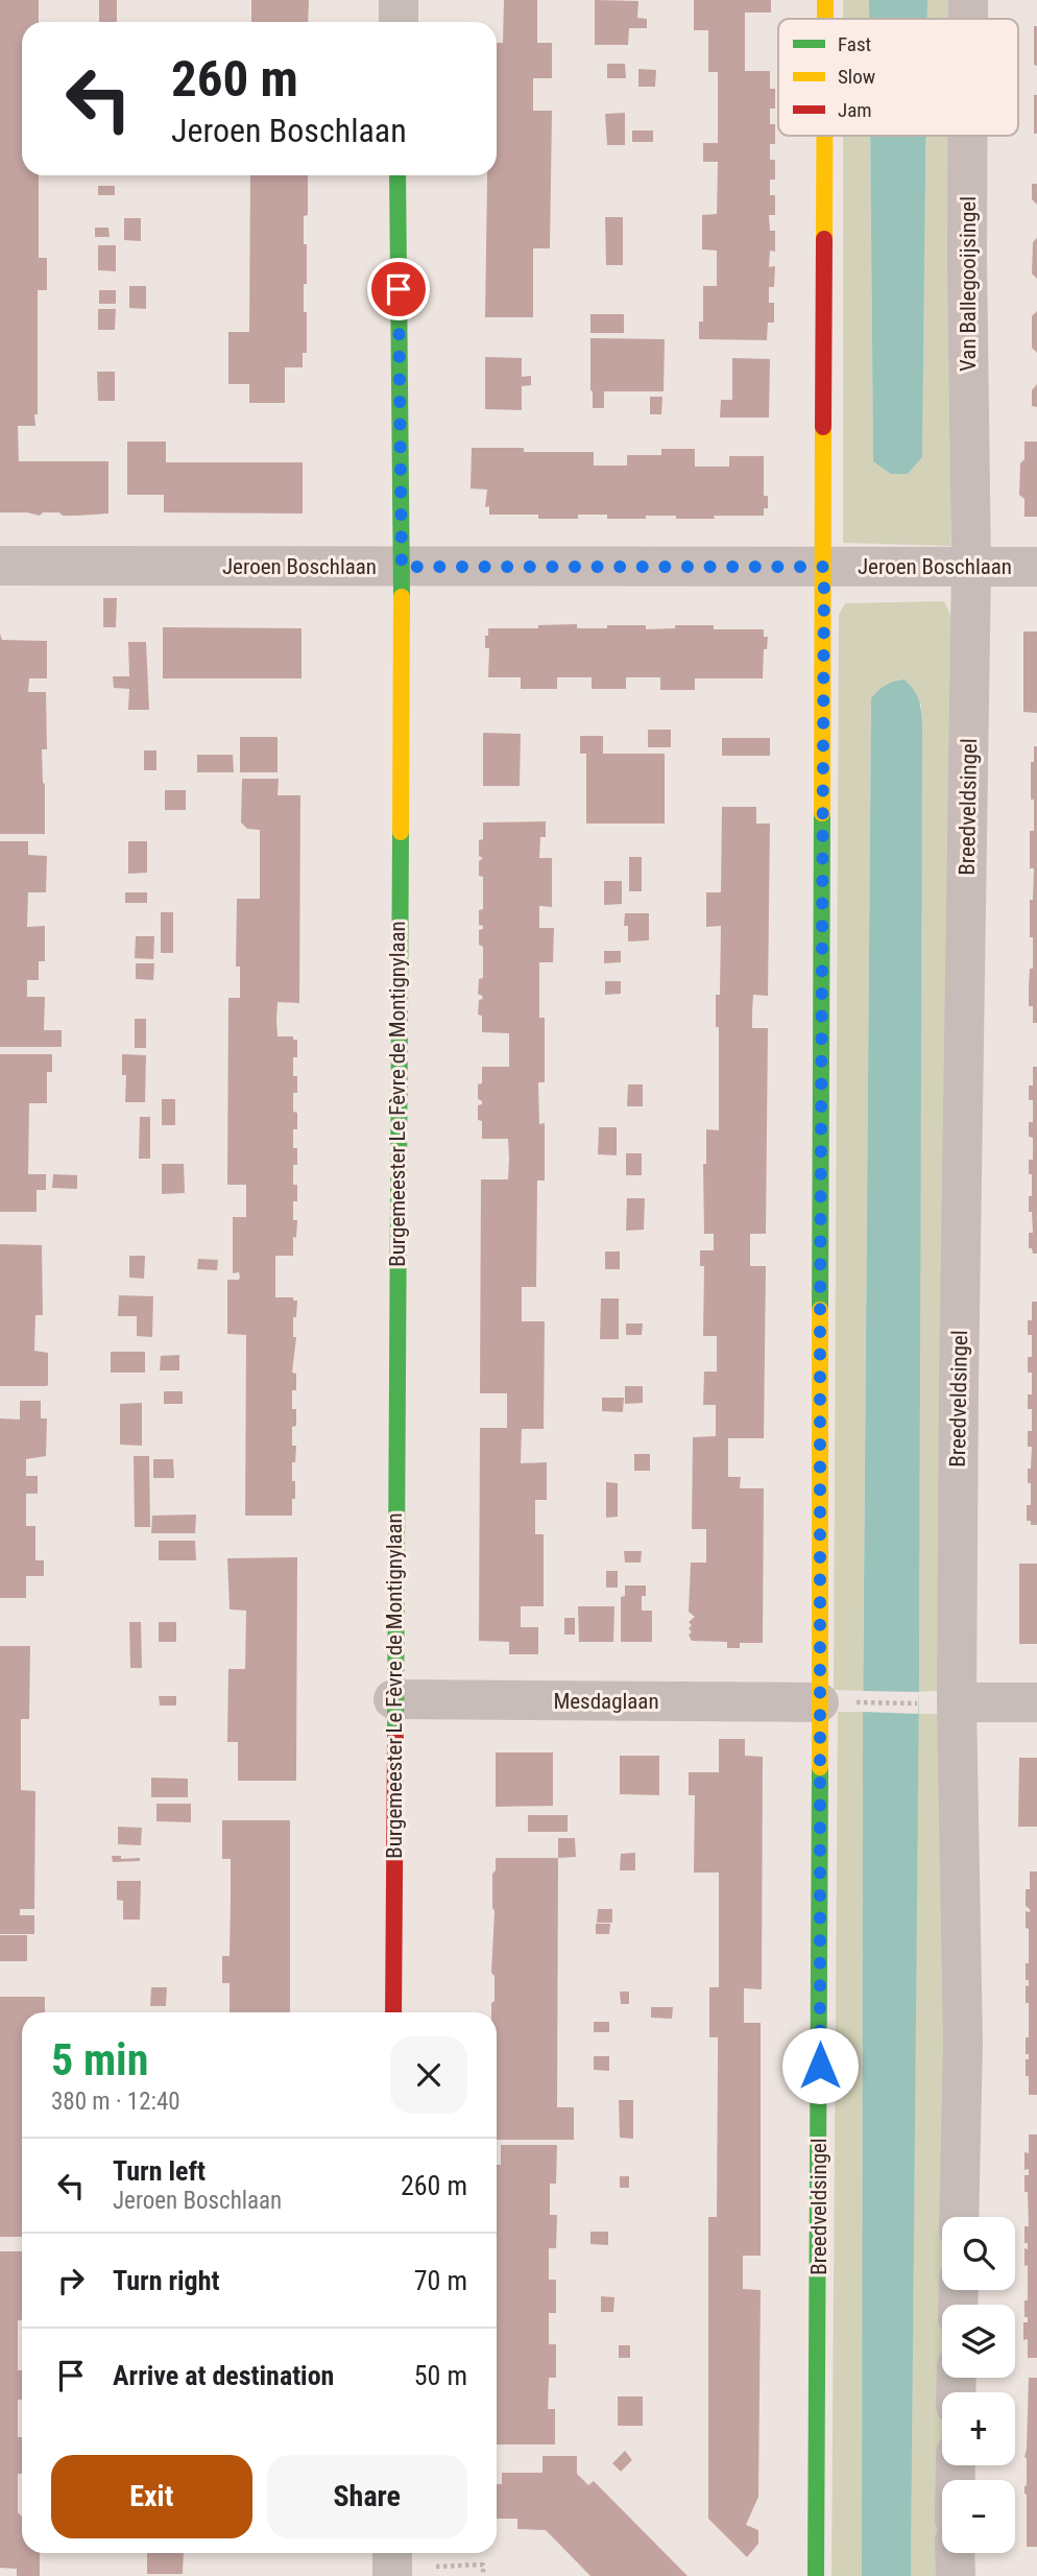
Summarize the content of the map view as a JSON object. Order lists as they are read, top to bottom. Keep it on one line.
{"streets":{"street":["Van Ballegooijsingel","Jeroen Boschlaan","Breedveldsingel","Burgemeester Le Fèvre de Montignylaan","Mesdaglaan"]},"crossings":[["Van Ballegooijsingel","Jeroen Boschlaan"],["Van Ballegooijsingel","Breedveldsingel"],["Jeroen Boschlaan","Breedveldsingel"],["Jeroen Boschlaan","Burgemeester Le Fèvre de Montignylaan"],["Breedveldsingel","Mesdaglaan"],["Burgemeester Le Fèvre de Montignylaan","Mesdaglaan"]],"legend":["Fast","Slow","Jam"],"page":{"turn":["260 m","Jeroen Boschlaan"],"heading":["5 min","380 m · 12:40"],"list":[{"name":"Turn left","note":"Jeroen Boschlaan","value":"260 m"},{"name":"Turn right","value":"70 m"},{"name":"Arrive at destination","value":"50 m"}],"map_buttons":["+","−"],"buttons":["Exit","Share"]}}
